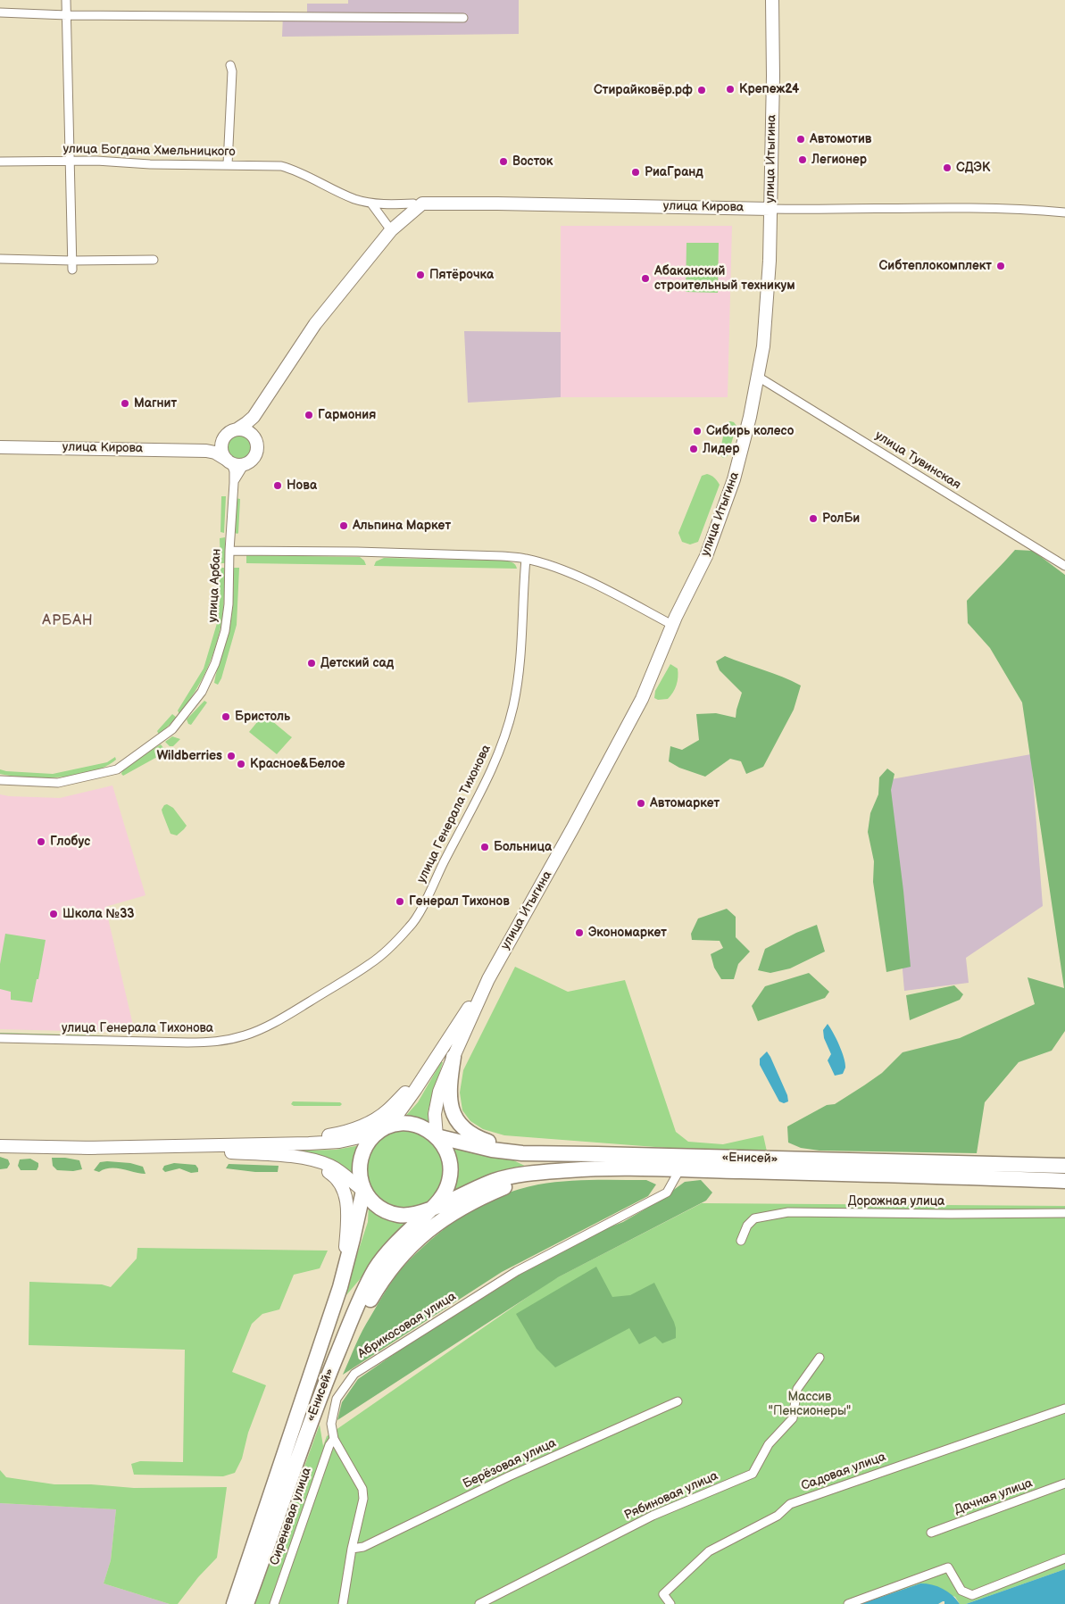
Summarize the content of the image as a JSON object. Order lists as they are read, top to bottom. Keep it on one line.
{"streets":{"highway":["«Енисей»"],"main road":["улица Итыгина","улица Кирова"],"street":["улица Богдана Хмельницкого","улица Тувинская","улица Арбан","улица Генерала Тихонова","Дорожная улица","Абрикосовая улица","Берёзовая улица","Садовая улица","Рябиновая улица","Дачная улица","Сиреневая улица"]},"crossings":[["улица Итыгина","улица Кирова"],["улица Итыгина","улица Тувинская"],["улица Итыгина","«Енисей»"],["«Енисей»","Абрикосовая улица"],["Абрикосовая улица","Берёзовая улица"],["Абрикосовая улица","Сиреневая улица"]],"districts":["АРБАН"],"parks":["Массив \"Пенсионеры\""],"places":["Крепеж24","Стирайковёр.рф","Автомотив","Легионер","Восток","СДЭК","РиаГранд","Сибтеплокомплект","Пятёрочка","Абаканский строительный техникум","Магнит","Гармония","Сибирь колесо","Лидер","Нова","РолБи","Альпина Маркет","Детский сад","Бристоль","Wildberries","Красное&Белое","Автомаркет","Глобус","Больница","Генерал Тихонов","Школа №33","Экономаркет"]}
